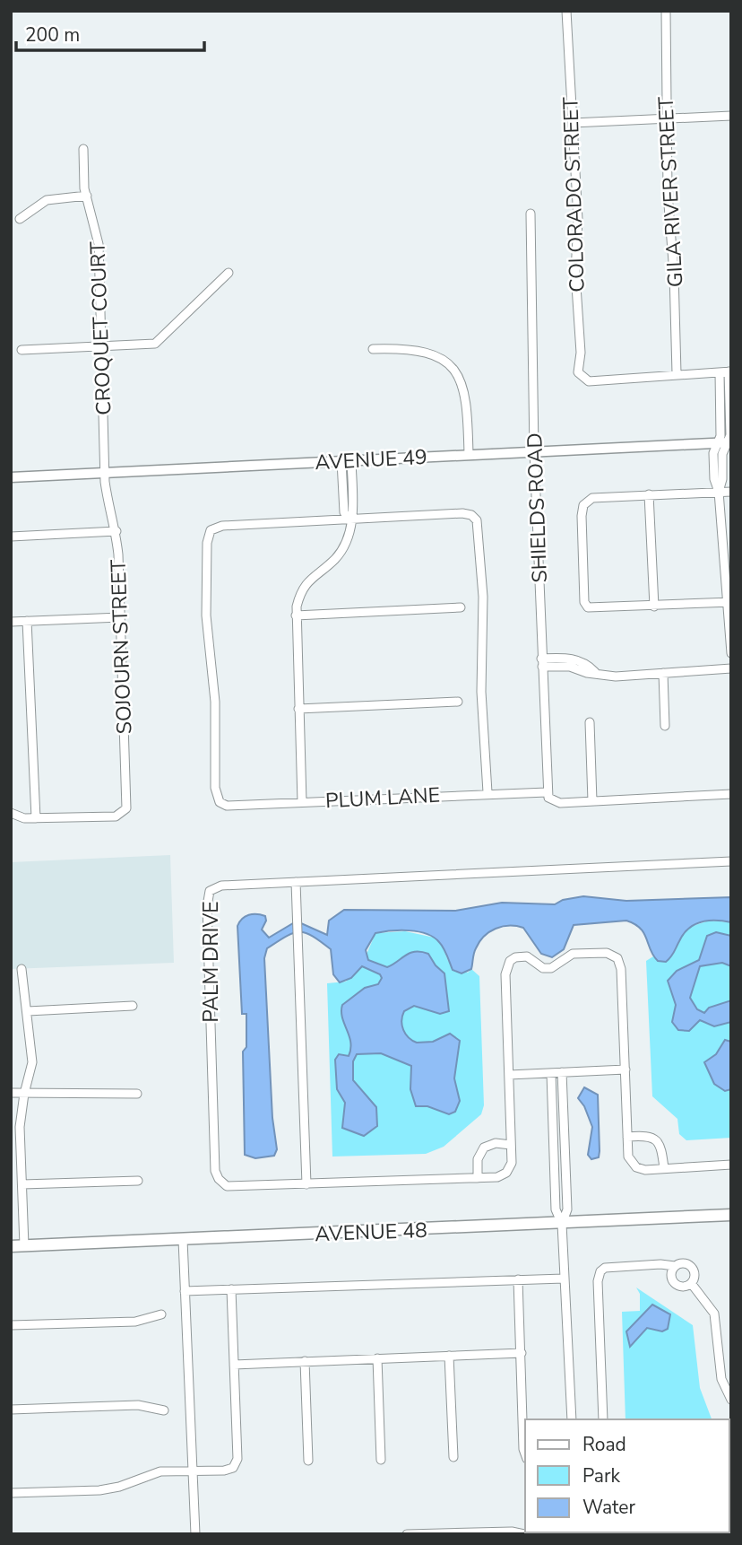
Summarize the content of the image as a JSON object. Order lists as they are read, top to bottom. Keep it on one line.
{"streets":{"main road":["AVENUE 48"],"street":["GILA RIVER STREET","COLORADO STREET","CROQUET COURT","AVENUE 49","SHIELDS ROAD","SOJOURN STREET","PLUM LANE","PALM DRIVE"]},"crossings":[["GILA RIVER STREET","COLORADO STREET"],["CROQUET COURT","AVENUE 49"],["CROQUET COURT","SOJOURN STREET"],["AVENUE 49","SHIELDS ROAD"],["AVENUE 49","SOJOURN STREET"],["SHIELDS ROAD","PLUM LANE"]],"legend":["Road","Park","Water"],"scale_bar":"200 m"}
